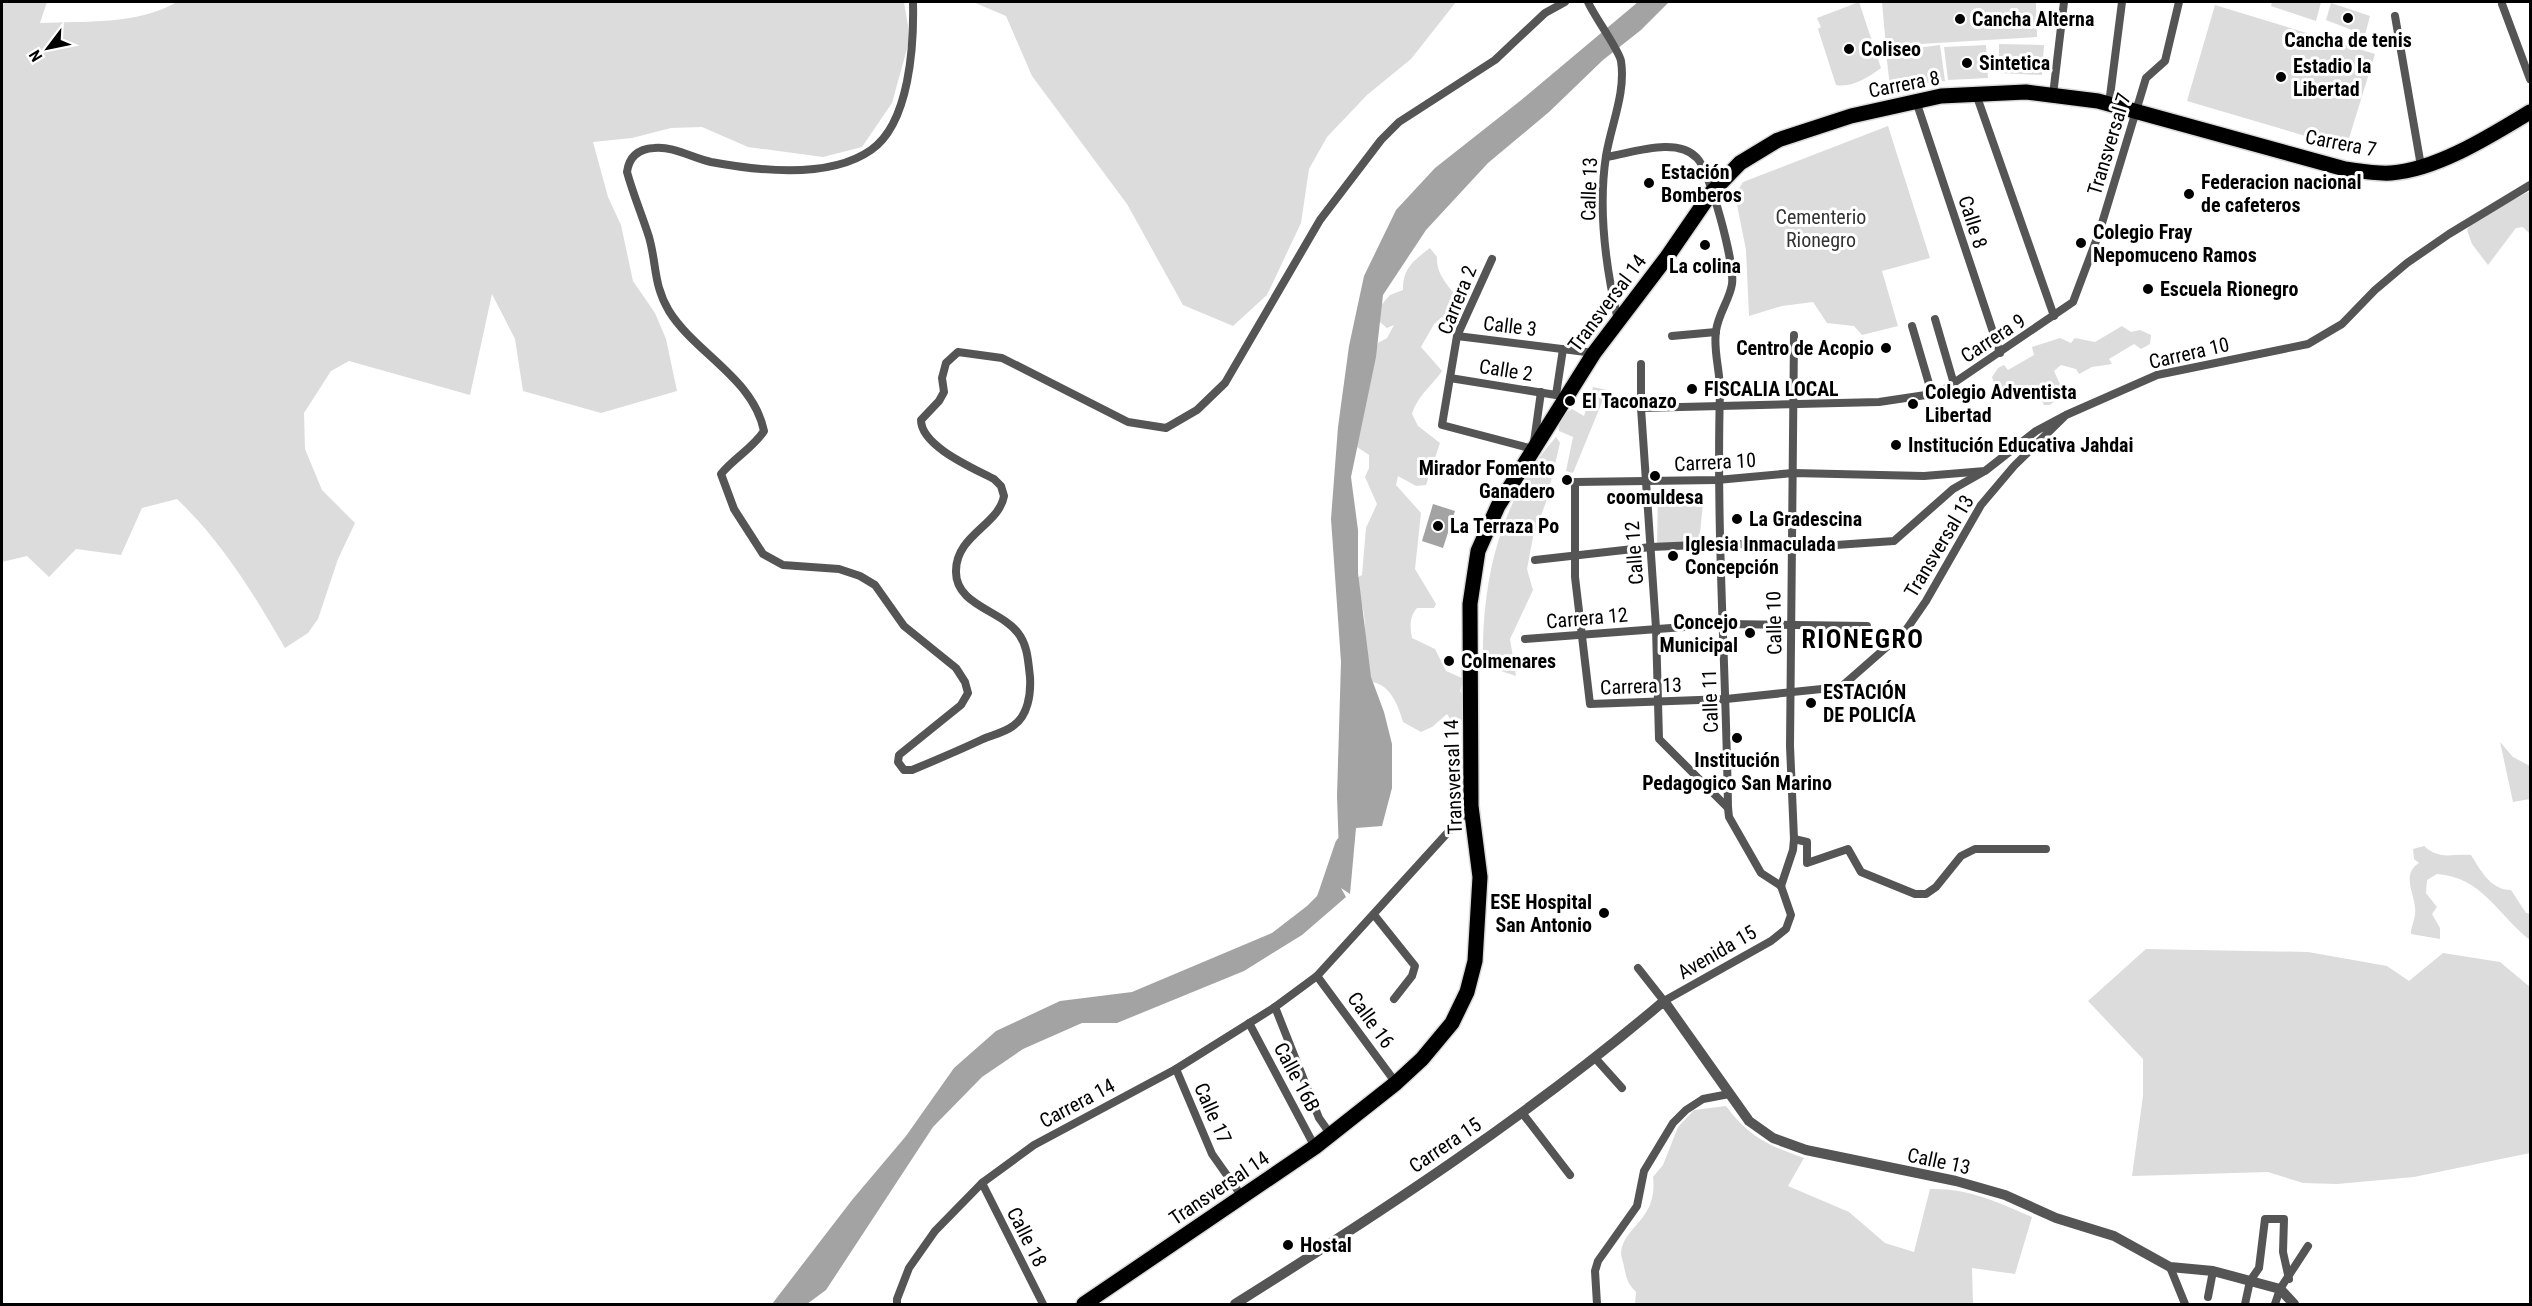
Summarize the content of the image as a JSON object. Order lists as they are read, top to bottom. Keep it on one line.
{"streets":{"highway":["Carrera 8","Carrera 7","Transversal 14"],"street":["Transversal 7","Calle 13","Calle 8","Carrera 2","Calle 3","Carrera 9","Carrera 10","Calle 2","Transversal 13","Calle 12","Carrera 12","Calle 10","Carrera 13","Calle 11","Avenida 15","Calle 16","Calle 16B","Carrera 14","Calle 17","Carrera 15","Calle 18"]},"crossings":[["Carrera 8","Carrera 7"],["Carrera 8","Transversal 7"],["Carrera 8","Calle 8"],["Carrera 8","Transversal 14"],["Carrera 7","Transversal 7"],["Transversal 7","Carrera 9"],["Calle 13","Transversal 14"],["Calle 13","Calle 11"],["Calle 13","Avenida 15"],["Calle 13","Carrera 15"],["Calle 8","Carrera 9"],["Carrera 2","Transversal 14"],["Carrera 2","Calle 3"],["Carrera 2","Calle 2"],["Transversal 14","Calle 3"],["Transversal 14","Calle 11"],["Transversal 14","Calle 16"],["Transversal 14","Calle 16B"],["Transversal 14","Carrera 14"],["Transversal 14","Calle 17"],["Calle 3","Calle 2"],["Carrera 9","Calle 12"],["Carrera 9","Calle 10"],["Carrera 9","Calle 11"],["Carrera 10","Transversal 13"],["Carrera 10","Calle 12"],["Carrera 10","Calle 10"],["Carrera 10","Calle 11"],["Transversal 13","Carrera 13"],["Calle 12","Carrera 12"],["Calle 12","Carrera 13"],["Calle 12","Calle 11"],["Carrera 12","Calle 10"],["Carrera 12","Carrera 13"],["Carrera 12","Calle 11"],["Calle 10","Carrera 13"],["Calle 10","Avenida 15"],["Carrera 13","Calle 11"],["Avenida 15","Carrera 15"],["Calle 16","Carrera 14"],["Calle 16B","Carrera 14"],["Carrera 14","Calle 17"],["Carrera 14","Calle 18"]],"districts":["RIONEGRO"],"parks":["Cementerio Rionegro"],"places":["Cancha de tenis","Cancha Alterna","Coliseo","Sintetica","Estadio la Libertad","Estación Bomberos","Federacion nacional de cafeteros","Colegio Fray Nepomuceno Ramos","La colina","Escuela Rionegro","Centro de Acopio","FISCALIA LOCAL","El Taconazo","Colegio Adventista Libertad","Institución Educativa Jahdai","coomuldesa","Mirador Fomento Ganadero","La Gradescina","La Terraza Po","Iglesia Inmaculada Concepción","Concejo Municipal","Colmenares","ESTACIÓN DE POLICÍA","Institución Pedagogico San Marino","ESE Hospital San Antonio","Hostal"],"north":"bottom left"}
